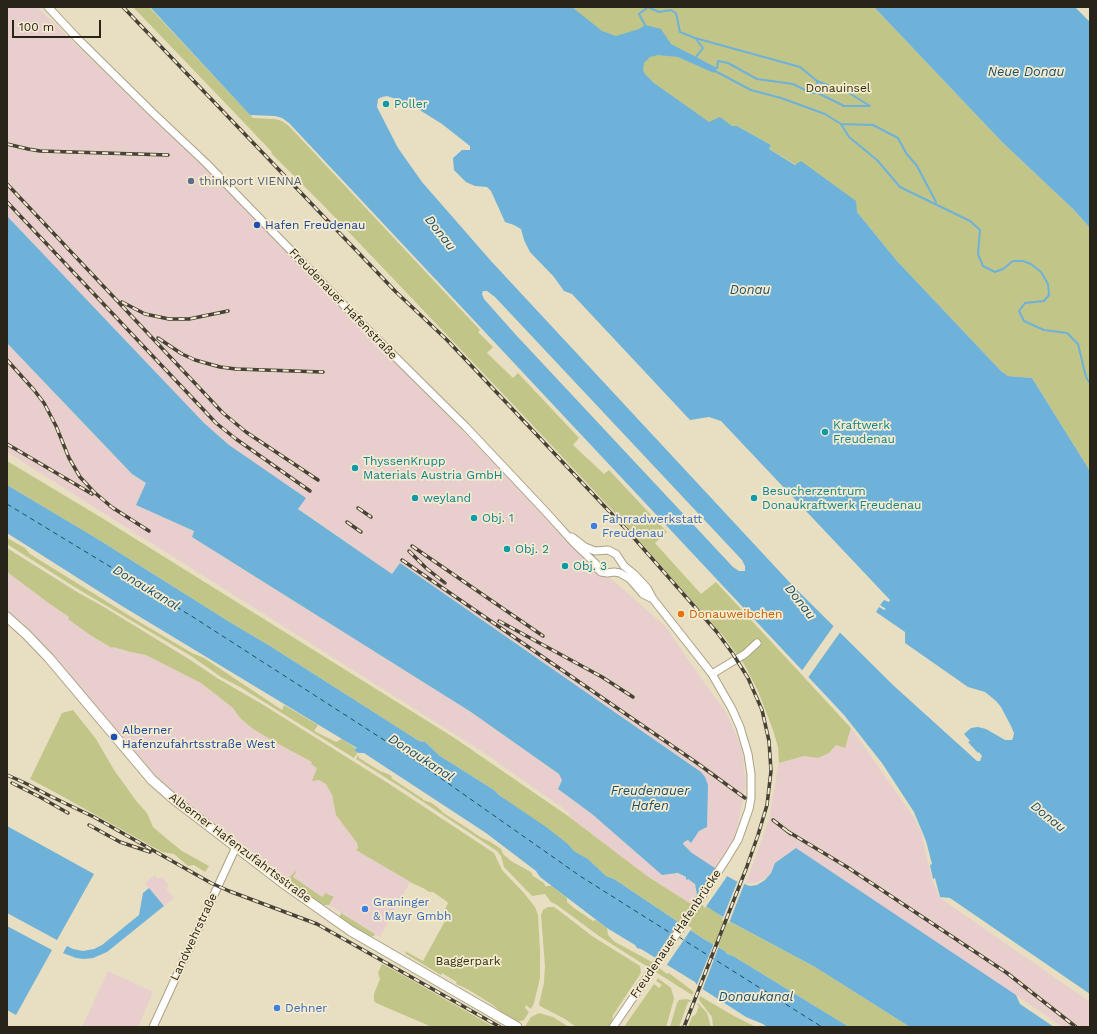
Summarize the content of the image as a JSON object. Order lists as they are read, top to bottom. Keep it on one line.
{"streets":{"street":["Freudenauer Hafenstraße","Alberner Hafenzufahrtsstraße","Freudenauer Hafenbrücke","Landwehrstraße"]},"crossings":[["Freudenauer Hafenstraße","Freudenauer Hafenbrücke"],["Alberner Hafenzufahrtsstraße","Landwehrstraße"]],"water":["Neue Donau","Donau","Donaukanal","Freudenauer Hafen"],"parks":["Donauinsel","Baggerpark"],"places":["Poller","thinkport VIENNA","Hafen Freudenau","Kraftwerk Freudenau","ThyssenKrupp Materials Austria GmbH","weyland","Besucherzentrum Donaukraftwerk Freudenau","Obj. 1","Fahrradwerkstatt Freudenau","Obj. 2","Obj. 3","Donauweibchen","Alberner Hafenzufahrtsstraße West","Graninger & Mayr Gmbh","Dehner"],"scale_bar":"100 m"}
